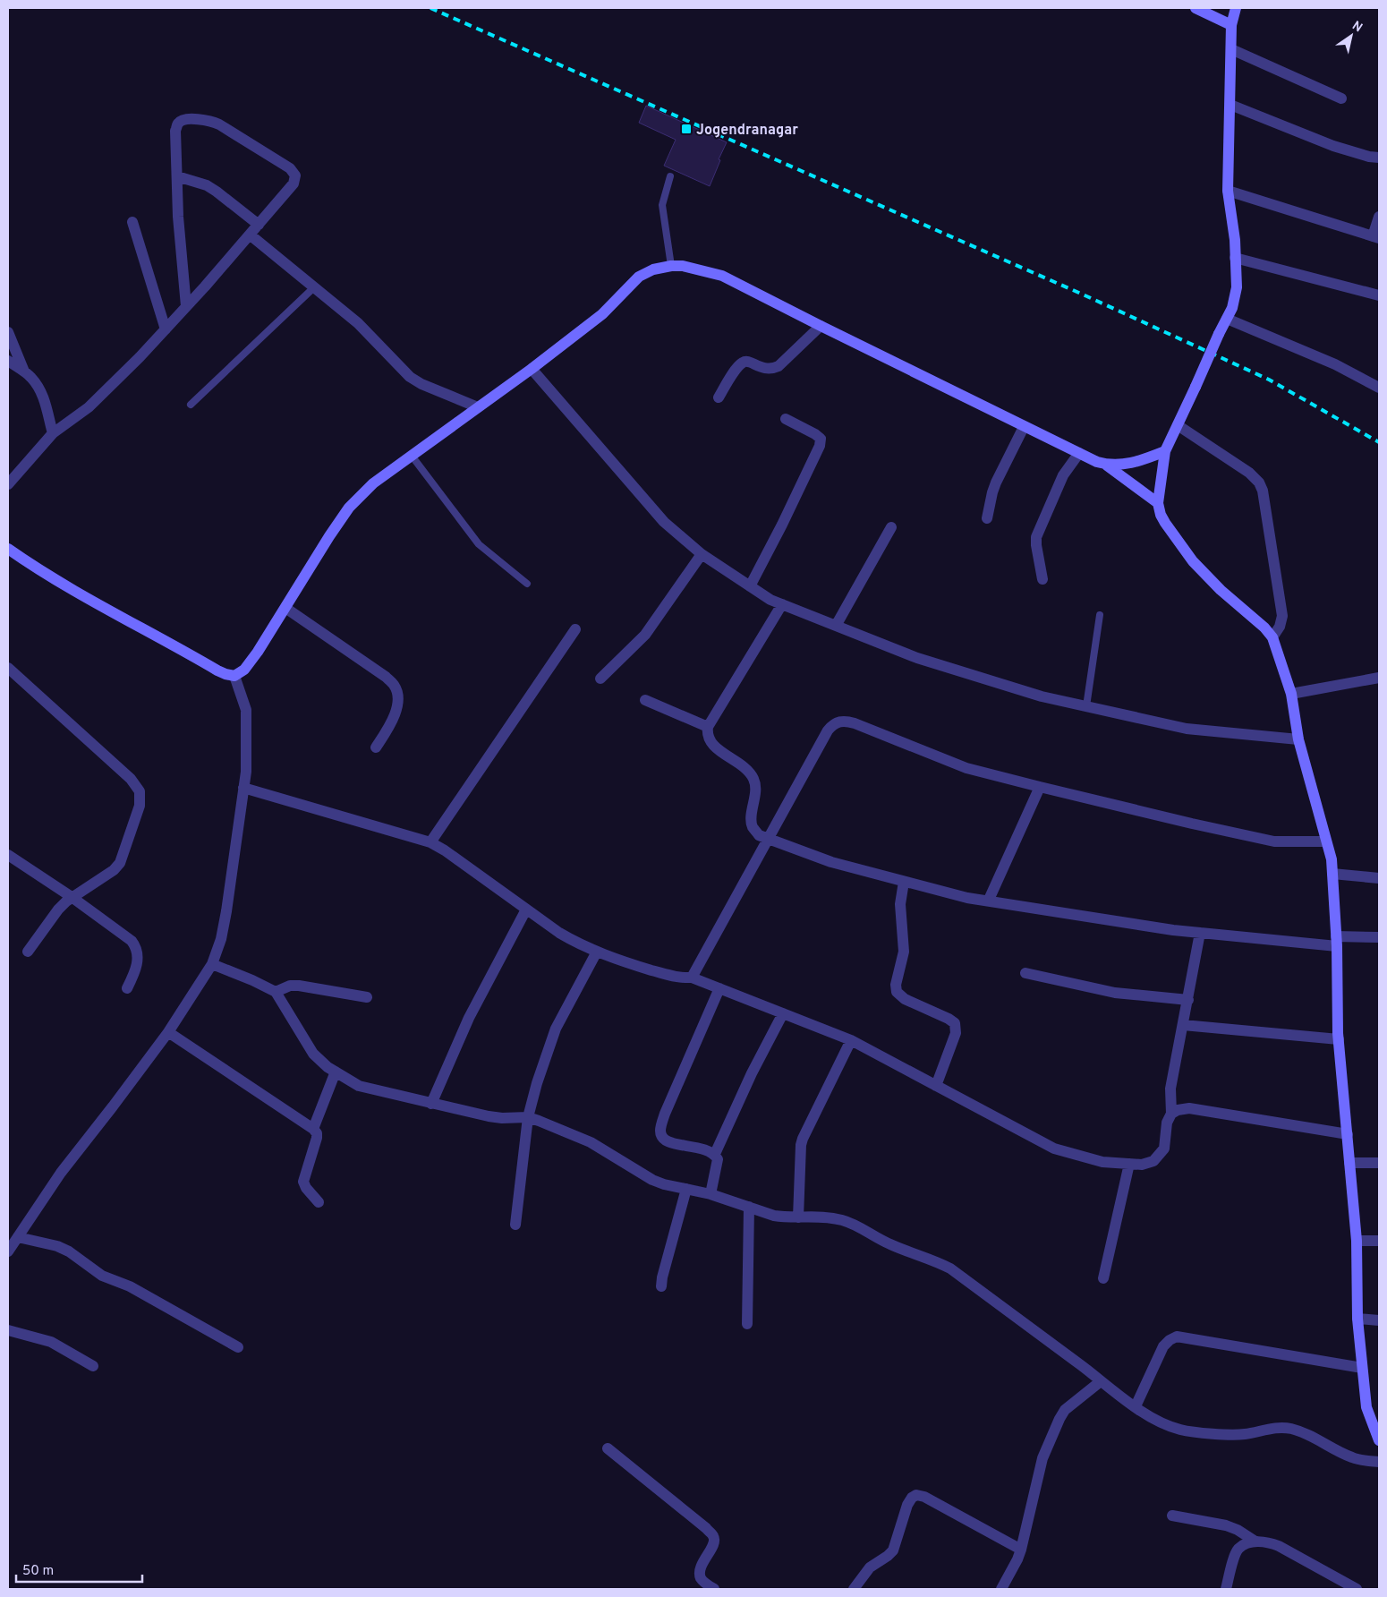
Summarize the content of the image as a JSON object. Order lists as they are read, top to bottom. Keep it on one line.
{"places":{"transit":["Jogendranagar"]},"scale_bar":"50 m","north":"top right"}
